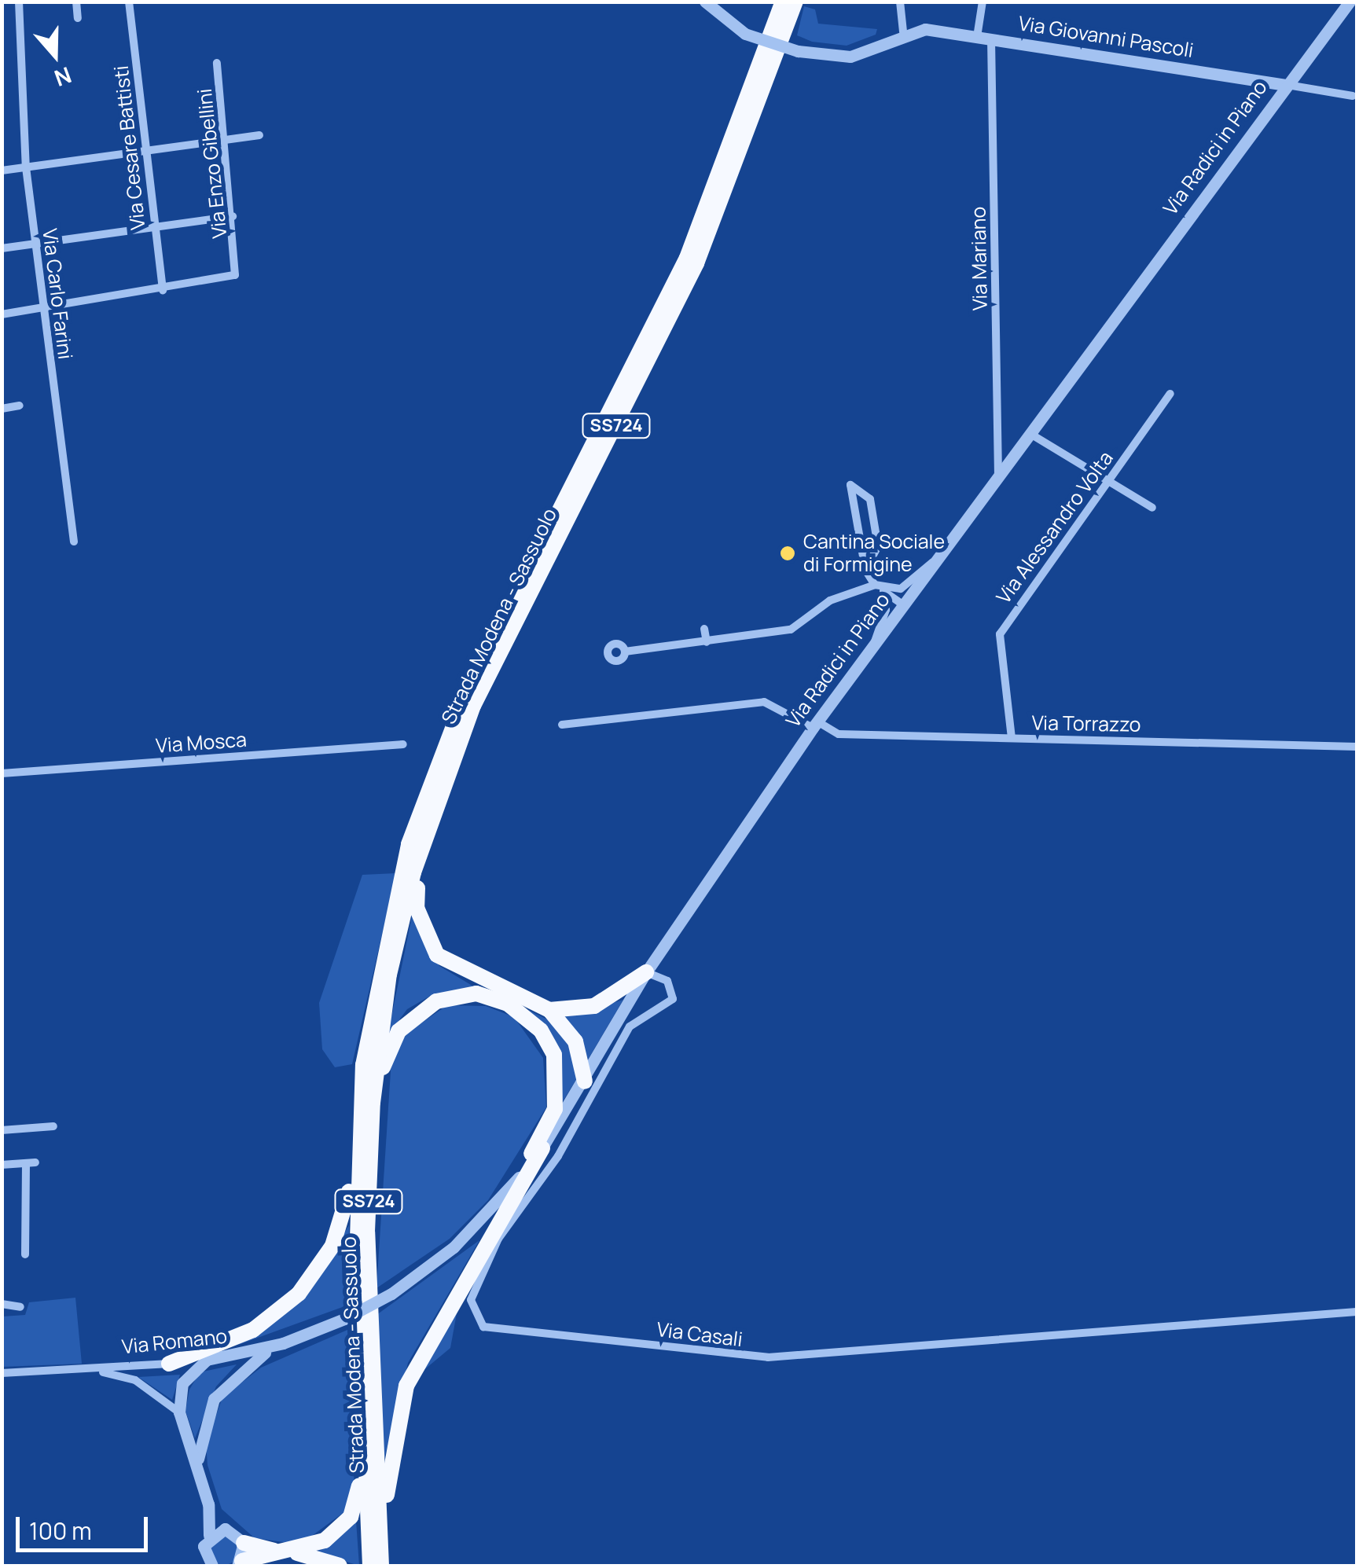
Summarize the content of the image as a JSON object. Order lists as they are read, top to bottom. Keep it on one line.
{"streets":{"highway":["SS724","Strada Modena - Sassuolo"],"street":["Via Giovanni Pascoli","Via Cesare Battisti","Via Radici in Piano","Via Enzo Gibellini","Via Mariano","Via Carlo Farini","Via Alessandro Volta","Via Torrazzo","Via Mosca","Via Casali","Via Romano"]},"crossings":[["Via Giovanni Pascoli","Via Radici in Piano"],["Via Giovanni Pascoli","Via Mariano"],["Via Cesare Battisti","Via Enzo Gibellini"],["Via Radici in Piano","Via Mariano"],["Via Radici in Piano","Via Torrazzo"],["Via Radici in Piano","Via Casali"],["Via Radici in Piano","Via Romano"],["Via Alessandro Volta","Via Torrazzo"]],"places":["Cantina Sociale di Formigine"],"scale_bar":"100 m","north":"bottom"}
